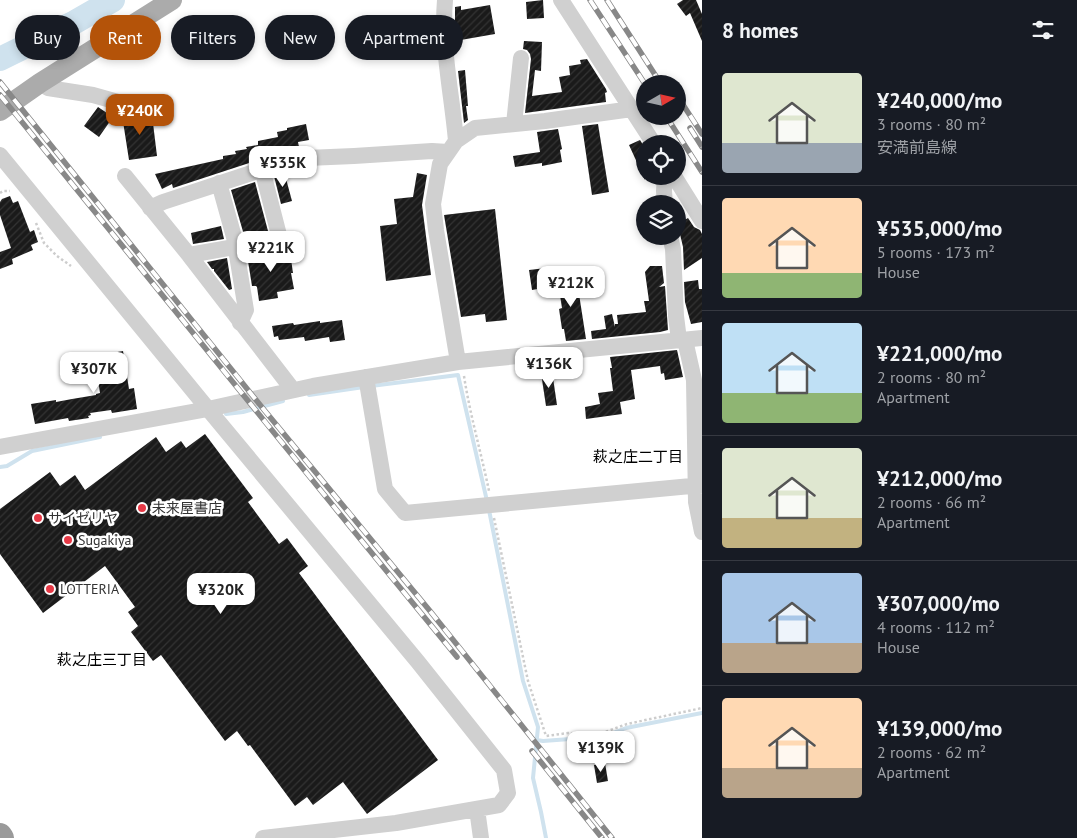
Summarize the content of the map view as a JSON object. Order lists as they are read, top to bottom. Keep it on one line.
{"districts":["萩之庄二丁目","萩之庄三丁目"],"places":["未来屋書店","サイゼリヤ","Sugakiya","LOTTERIA"],"north":"right","page":{"heading":"8 homes","chip":["Buy","Rent","Filters","New","Apartment"],"list":[{"name":"¥240,000/mo","note":"3 rooms · 80 m² · 安満前島線"},{"name":"¥535,000/mo","note":"5 rooms · 173 m² · House"},{"name":"¥221,000/mo","note":"2 rooms · 80 m² · Apartment"},{"name":"¥212,000/mo","note":"2 rooms · 66 m² · Apartment"},{"name":"¥307,000/mo","note":"4 rooms · 112 m² · House"},{"name":"¥139,000/mo","note":"2 rooms · 62 m² · Apartment"}],"price":["¥240K","¥535K","¥221K","¥212K","¥136K","¥307K","¥320K","¥139K"]}}
